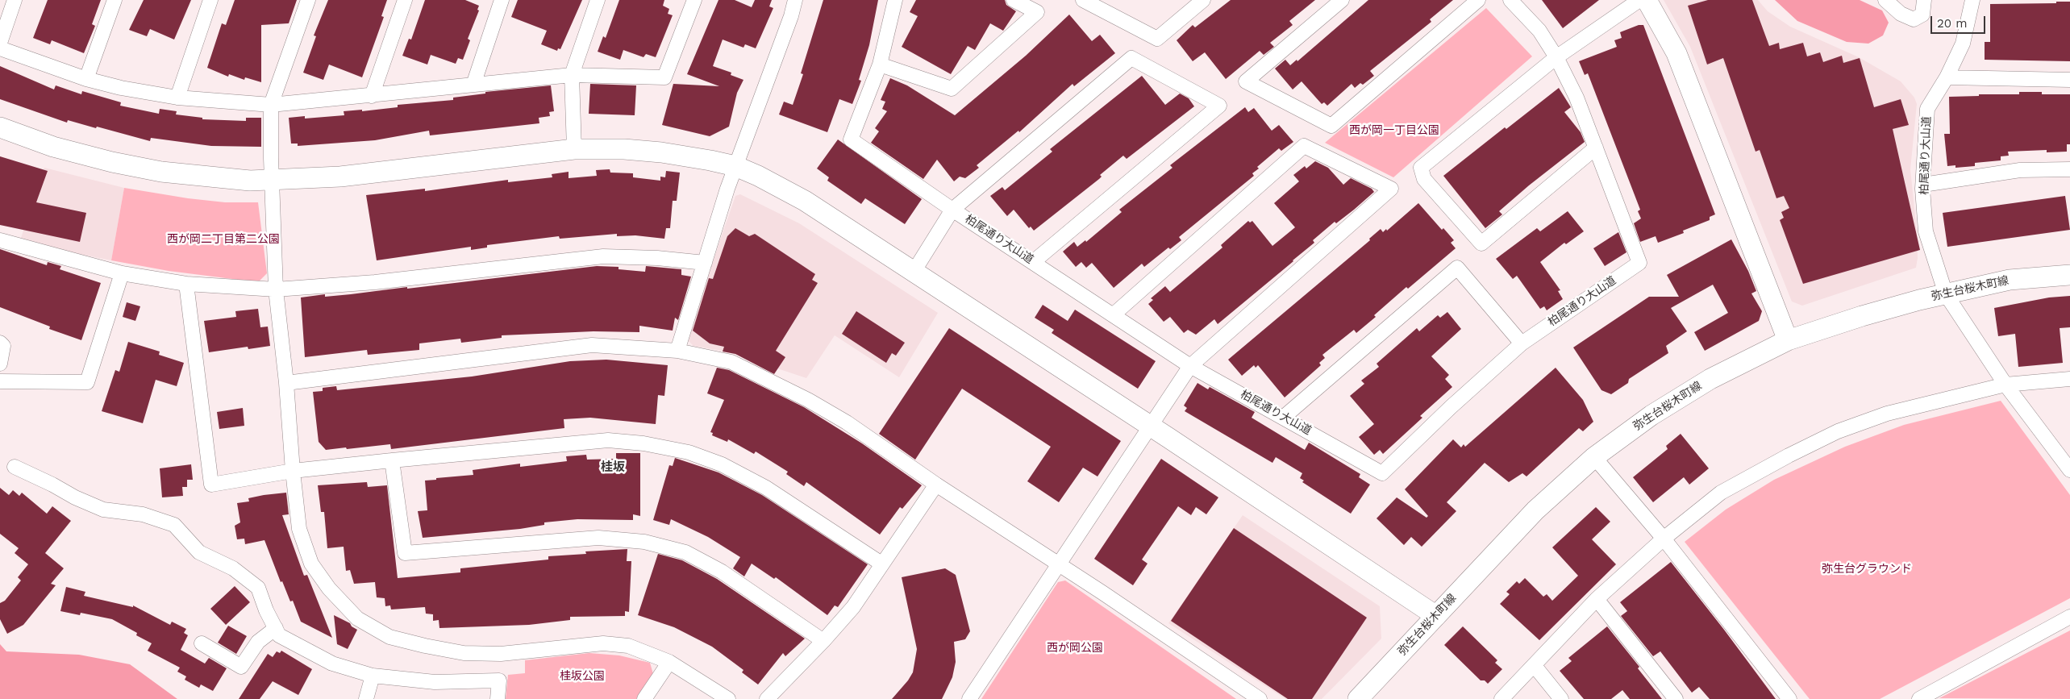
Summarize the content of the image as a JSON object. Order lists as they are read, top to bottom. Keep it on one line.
{"streets":{"street":["柏尾通り大山道","弥生台桜木町線"]},"crossings":[["柏尾通り大山道","弥生台桜木町線"]],"districts":["桂坂"],"parks":["西が岡一丁目公園","西が岡二丁目第二公園","弥生台グラウンド","西が岡公園","桂坂公園"],"scale_bar":"20 m"}
